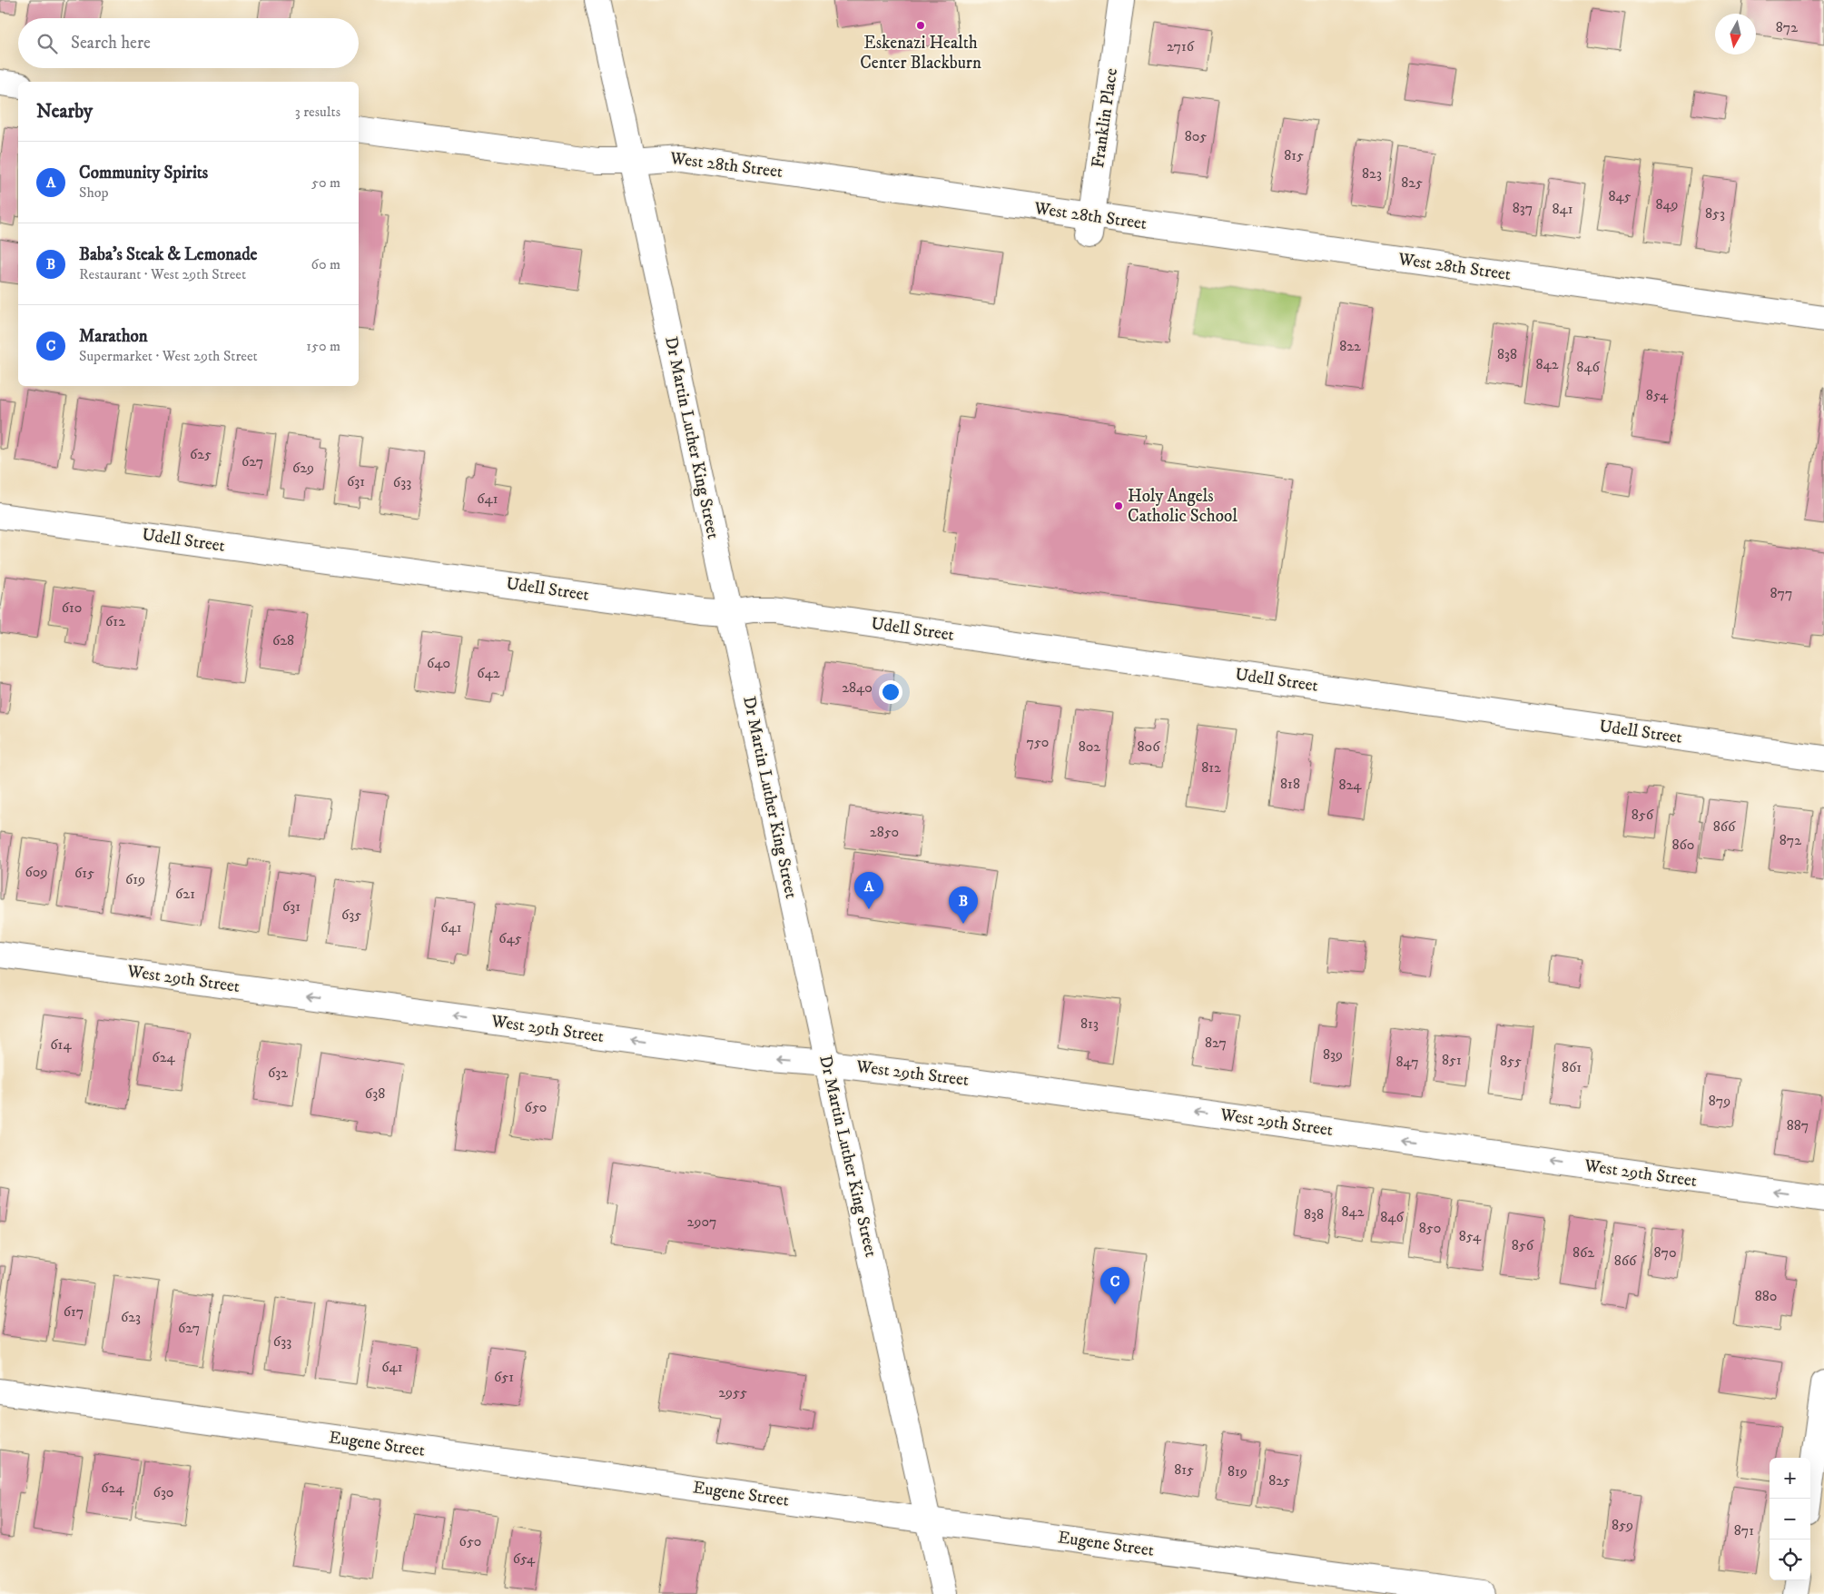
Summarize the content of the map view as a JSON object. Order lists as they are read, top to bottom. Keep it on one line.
{"streets":{"street":["Franklin Place","West 28th Street","Dr Martin Luther King Street","Udell Street","West 29th Street","Eugene Street"]},"crossings":[["Franklin Place","West 28th Street"],["West 28th Street","Dr Martin Luther King Street"],["Dr Martin Luther King Street","Udell Street"],["Dr Martin Luther King Street","West 29th Street"],["Dr Martin Luther King Street","Eugene Street"]],"one_way":["West 29th Street"],"places":["Eskenazi Health Center Blackburn","Holy Angels Catholic School"],"house_numbers":["872","2716","805","815","823","825","845","849","837","841","853","822","838","842","846","854","625","627","629","631","633","641","877","610","612","628","640","642","2840","750","802","806","812","818","824","856","866","2850","872","860","609","615","619","621","631","635","641","645","813","827","614","839","624","851","855","847","861","632","638","879","650","887","842","838","846","2907","850","854","856","862","870","866","880","617","623","627","633","641","651","2955","815","819","825","624","630","859","871","650","654"],"north":"bottom","page":{"search":"Search here","heading":["Nearby","3 results"],"list":[{"mark":"A","name":"Community Spirits","note":"Shop","value":"50 m"},{"mark":"B","name":"Baba's Steak & Lemonade","note":"Restaurant · West 29th Street","value":"60 m"},{"mark":"C","name":"Marathon","note":"Supermarket · West 29th Street","value":"150 m"}],"pins":["A","B","C"],"map_buttons":["+","−"]}}
